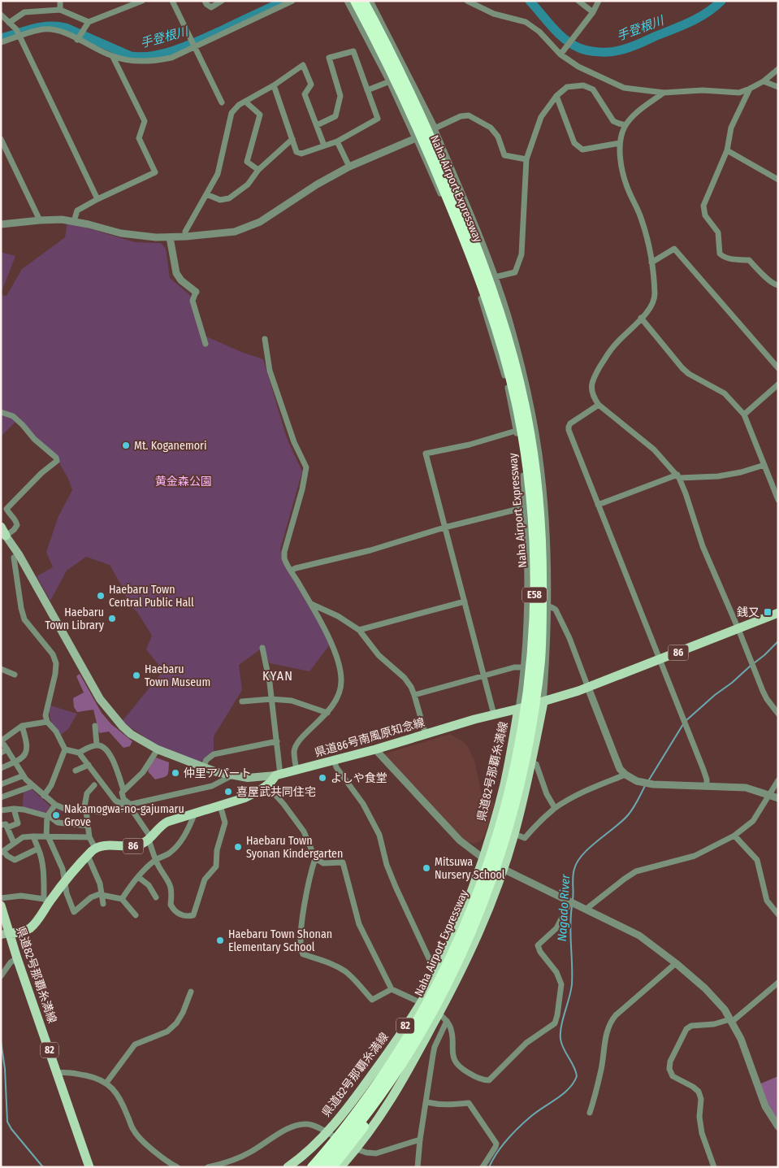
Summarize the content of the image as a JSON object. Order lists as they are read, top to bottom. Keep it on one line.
{"streets":{"highway":["Naha Airport Expressway","E58"],"main road":["86","県道86号南風原知念線","県道82号那覇糸満線","82"]},"crossings":[["86","県道86号南風原知念線"],["県道86号南風原知念線","県道82号那覇糸満線"],["県道86号南風原知念線","82"]],"districts":["KYAN"],"water":["手登根川","Nagado River"],"parks":["黄金森公園"],"places":{"other":["Mt. Koganemori","Haebaru Town Central Public Hall","Haebaru Town Library","Haebaru Town Museum","仲里アパート","よしや食堂","喜屋武共同住宅","Nakamogwa-no-gajumaru Grove","Haebaru Town Syonan Kindergarten","Mitsuwa Nursery School","Haebaru Town Shonan Elementary School"],"transit":["銭又"]}}
